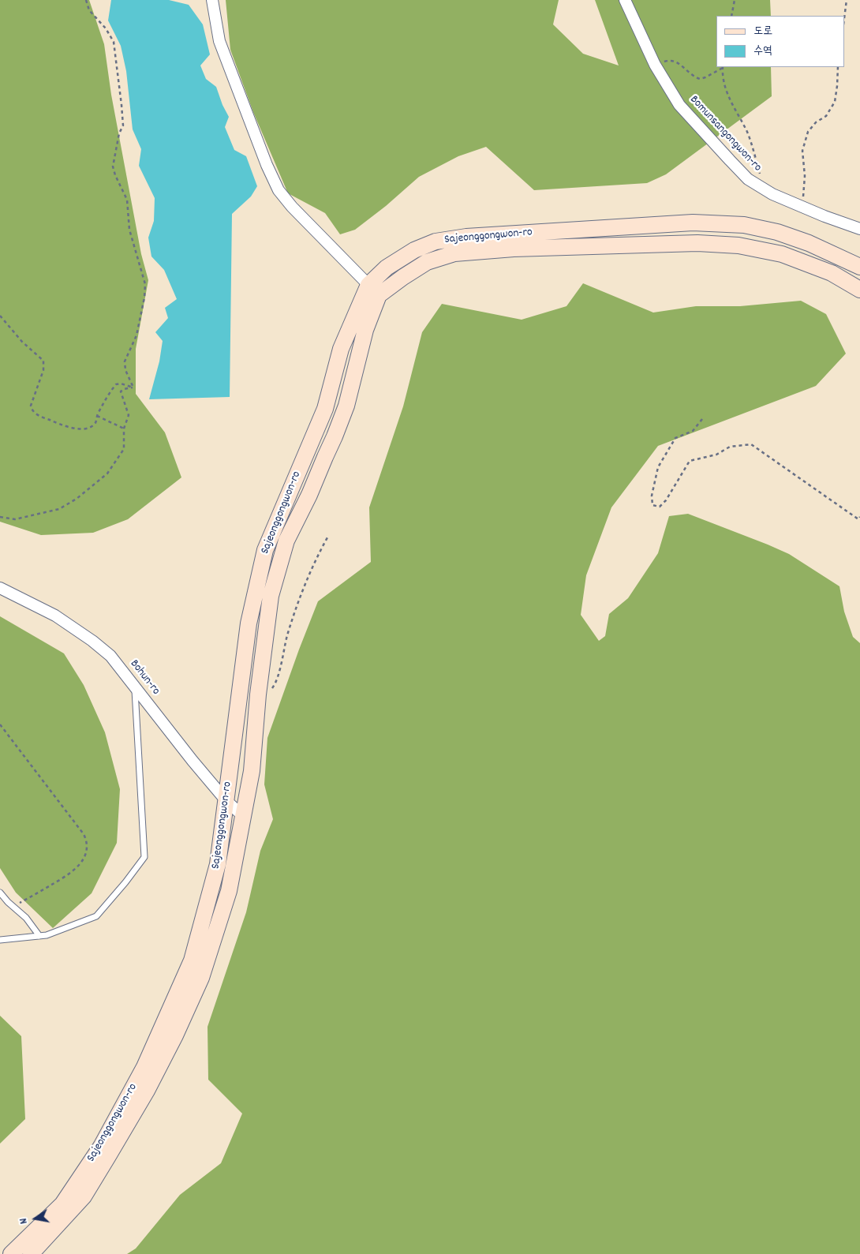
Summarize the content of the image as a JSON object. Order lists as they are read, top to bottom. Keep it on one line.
{"streets":{"main road":["Sajeonggongwon-ro"],"street":["Bomunsangongwon-ro","Bohun-ro"]},"crossings":[["Sajeonggongwon-ro","Bohun-ro"]],"legend":["도로","수역"],"north":"left"}
